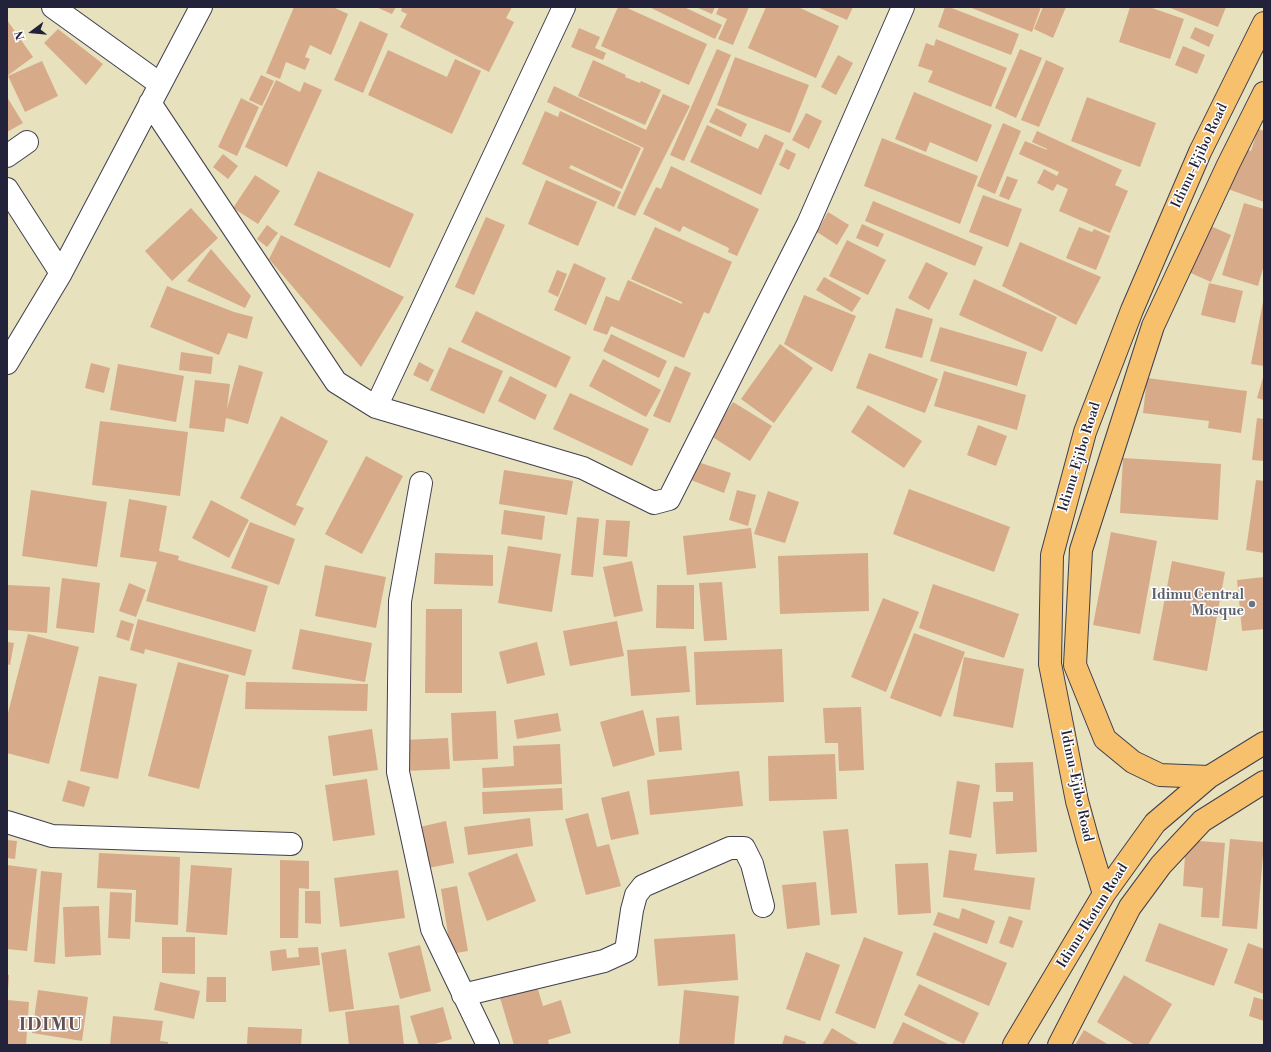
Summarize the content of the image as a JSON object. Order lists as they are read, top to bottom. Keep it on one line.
{"streets":{"main road":["Idimu-Ejibo Road","Idimu-Ikotun Road"]},"crossings":[["Idimu-Ejibo Road","Idimu-Ikotun Road"]],"districts":["IDIMU"],"places":["Idimu Central Mosque"],"north":"left"}
